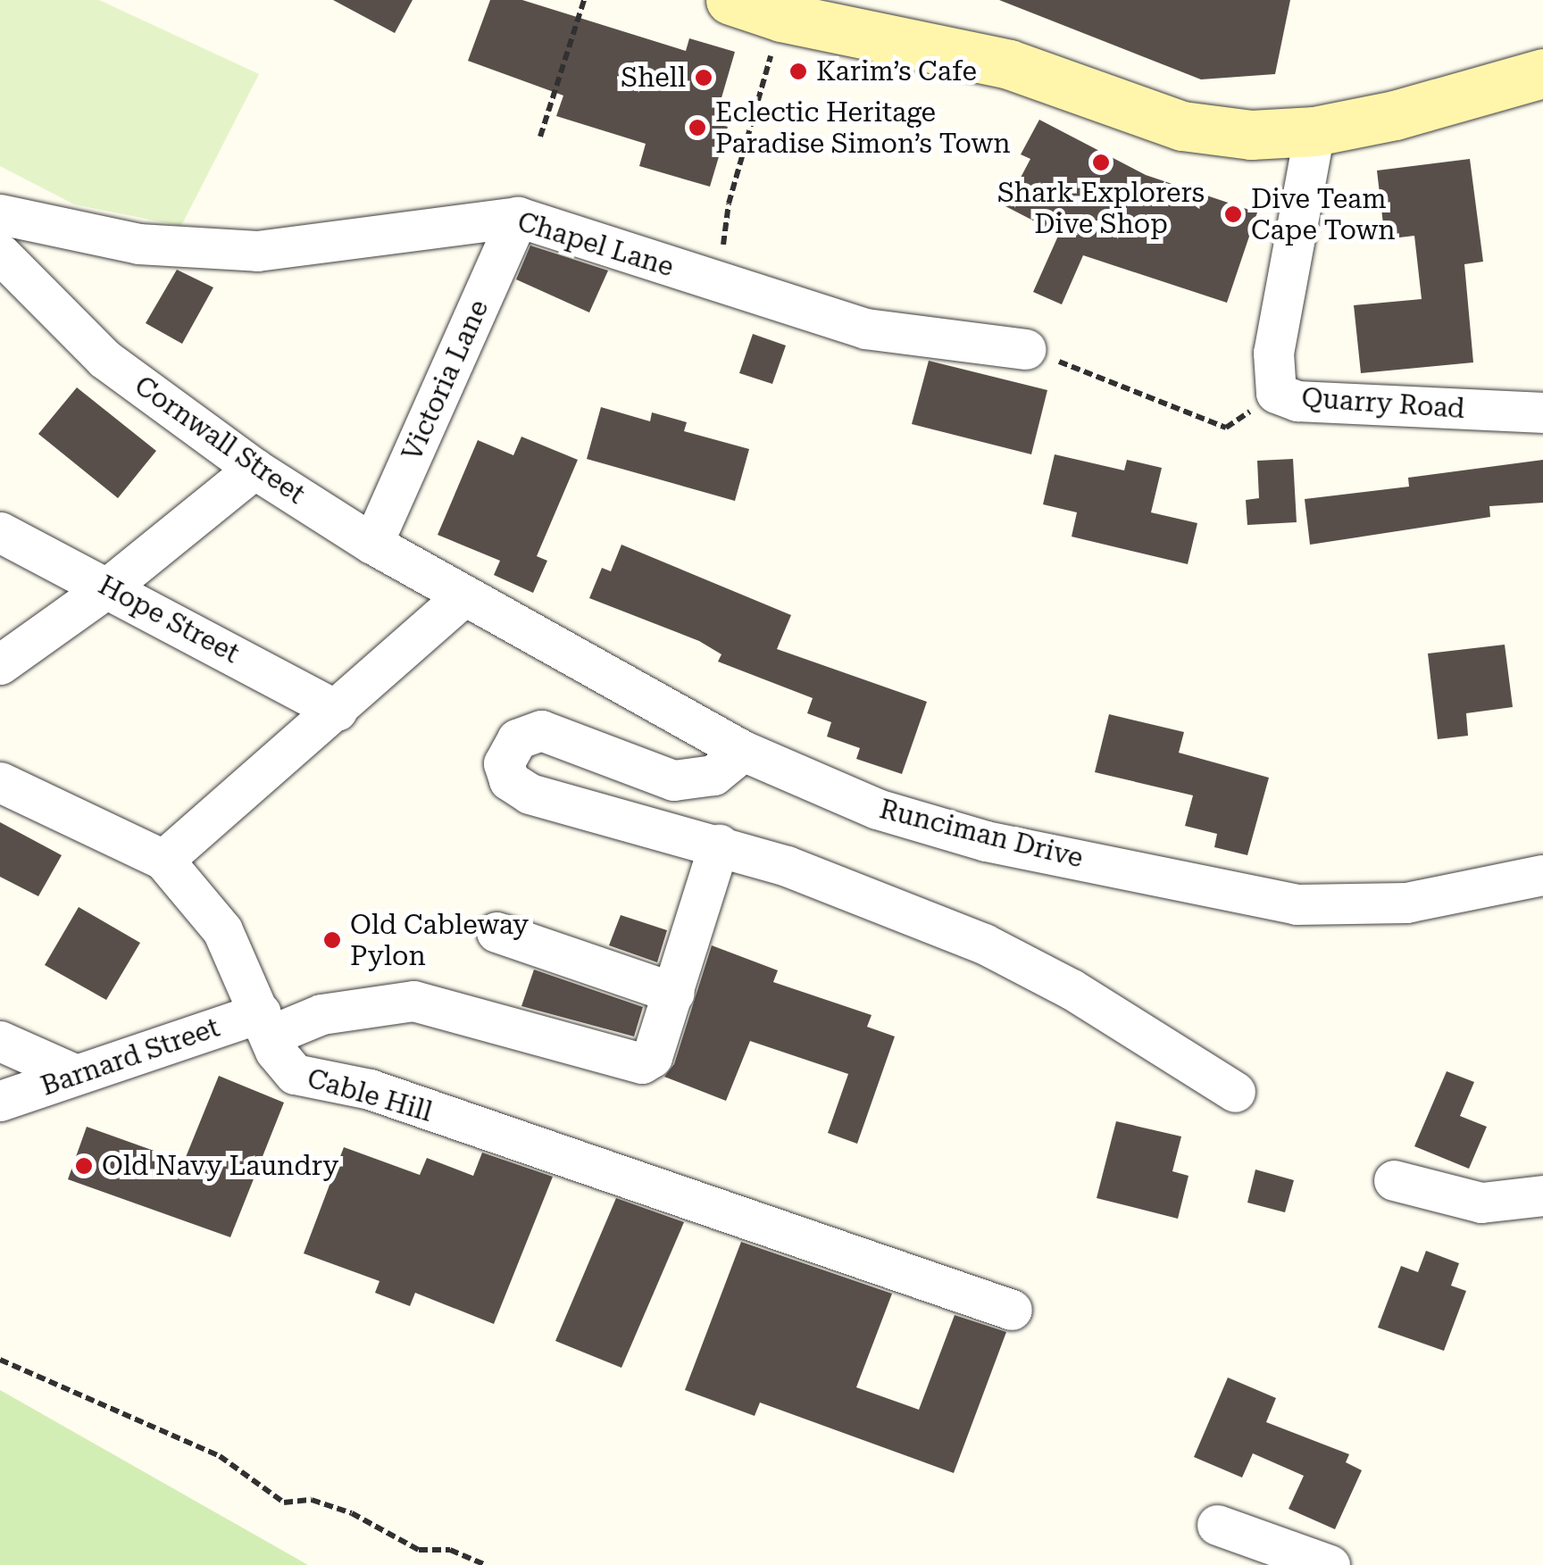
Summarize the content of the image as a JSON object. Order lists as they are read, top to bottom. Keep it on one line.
{"streets":{"street":["Chapel Lane","Victoria Lane","Quarry Road","Cornwall Street","Hope Street","Runciman Drive","Barnard Street","Cable Hill"]},"crossings":[["Chapel Lane","Victoria Lane"],["Victoria Lane","Cornwall Street"],["Cornwall Street","Runciman Drive"],["Barnard Street","Cable Hill"]],"places":["Karim’s Cafe","Shell","Eclectic Heritage Paradise Simon’s Town","Shark Explorers Dive Shop","Dive Team Cape Town","Old Cableway Pylon","Old Navy Laundry"]}
